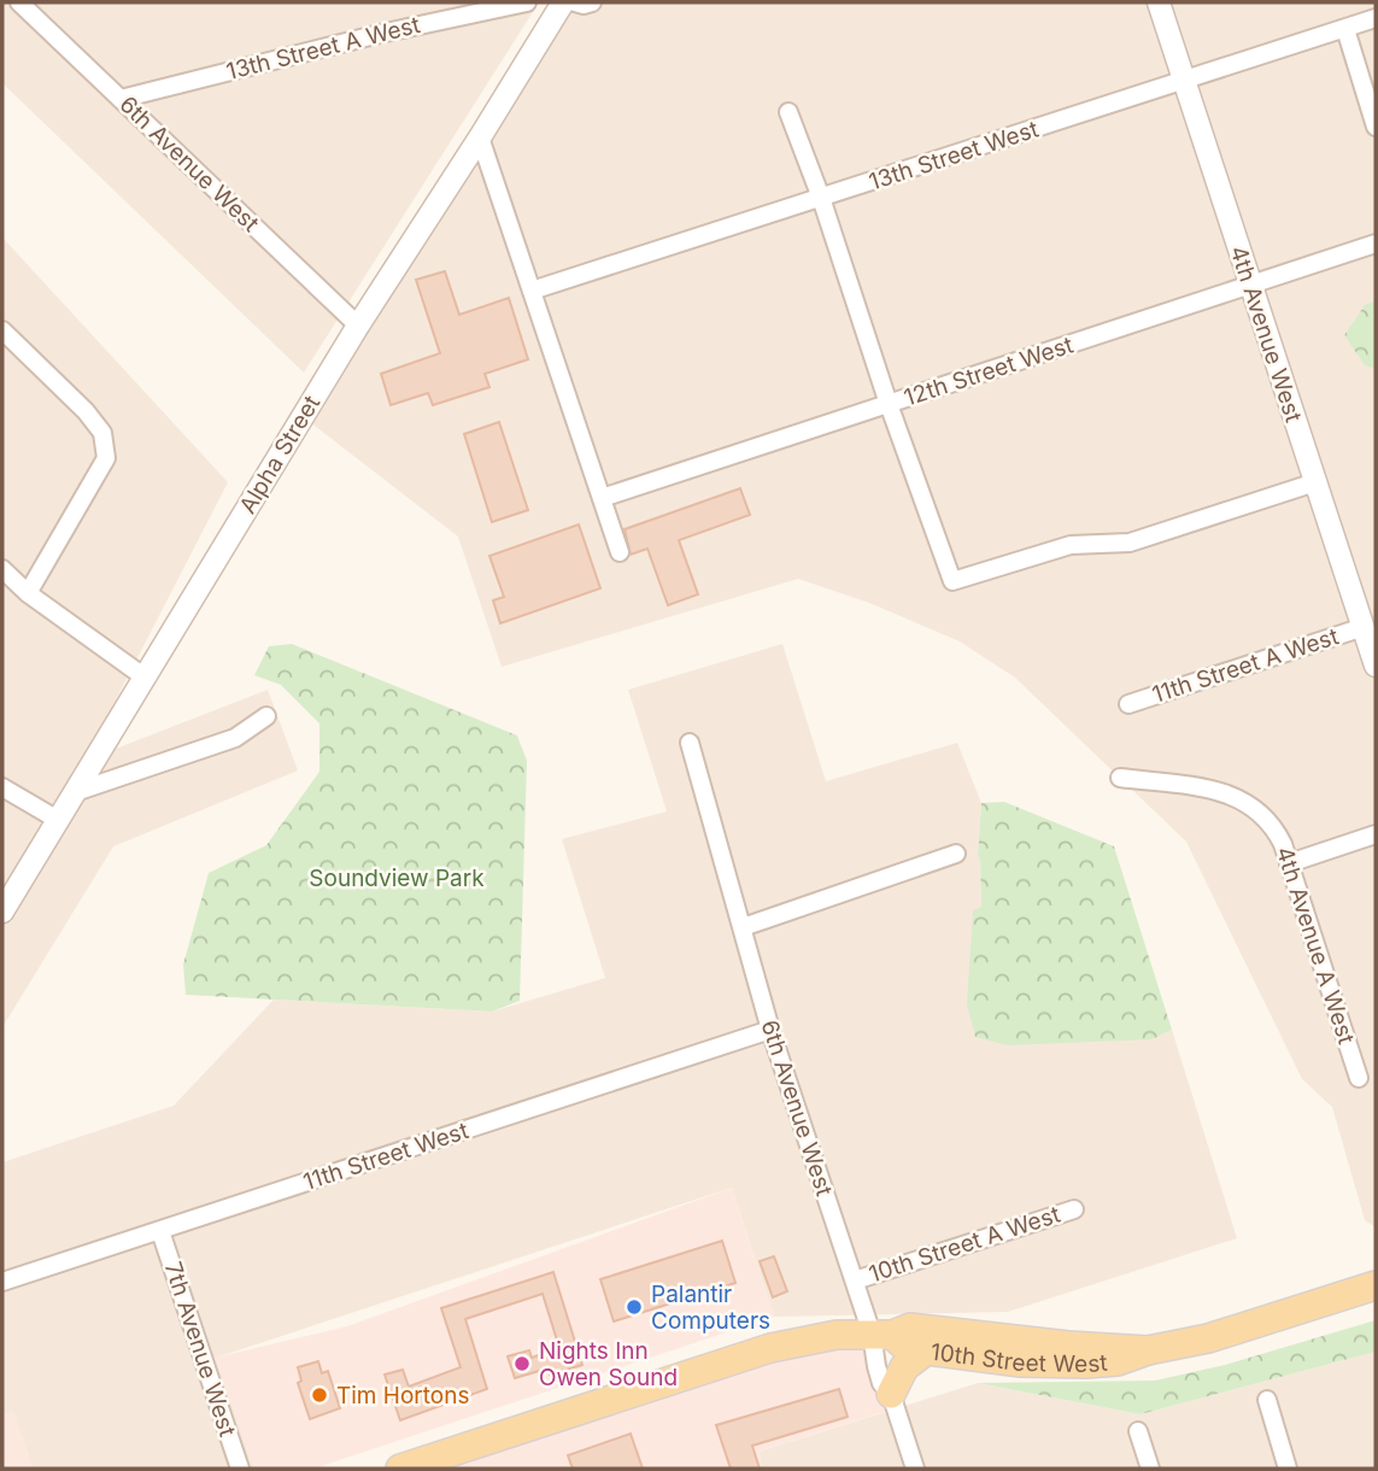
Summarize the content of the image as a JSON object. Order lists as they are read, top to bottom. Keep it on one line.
{"streets":{"main road":["10th Street West"],"street":["13th Street A West","13th Street West","6th Avenue West","4th Avenue West","12th Street West","Alpha Street","11th Street A West","4th Avenue A West","11th Street West","10th Street A West","7th Avenue West"]},"crossings":[["13th Street A West","6th Avenue West"],["13th Street West","4th Avenue West"],["6th Avenue West","Alpha Street"],["6th Avenue West","11th Street West"],["6th Avenue West","10th Street A West"],["6th Avenue West","10th Street West"],["4th Avenue West","12th Street West"],["4th Avenue West","11th Street A West"],["11th Street West","7th Avenue West"]],"parks":["Soundview Park"],"places":["Palantir Computers","Nights Inn Owen Sound","Tim Hortons"]}
